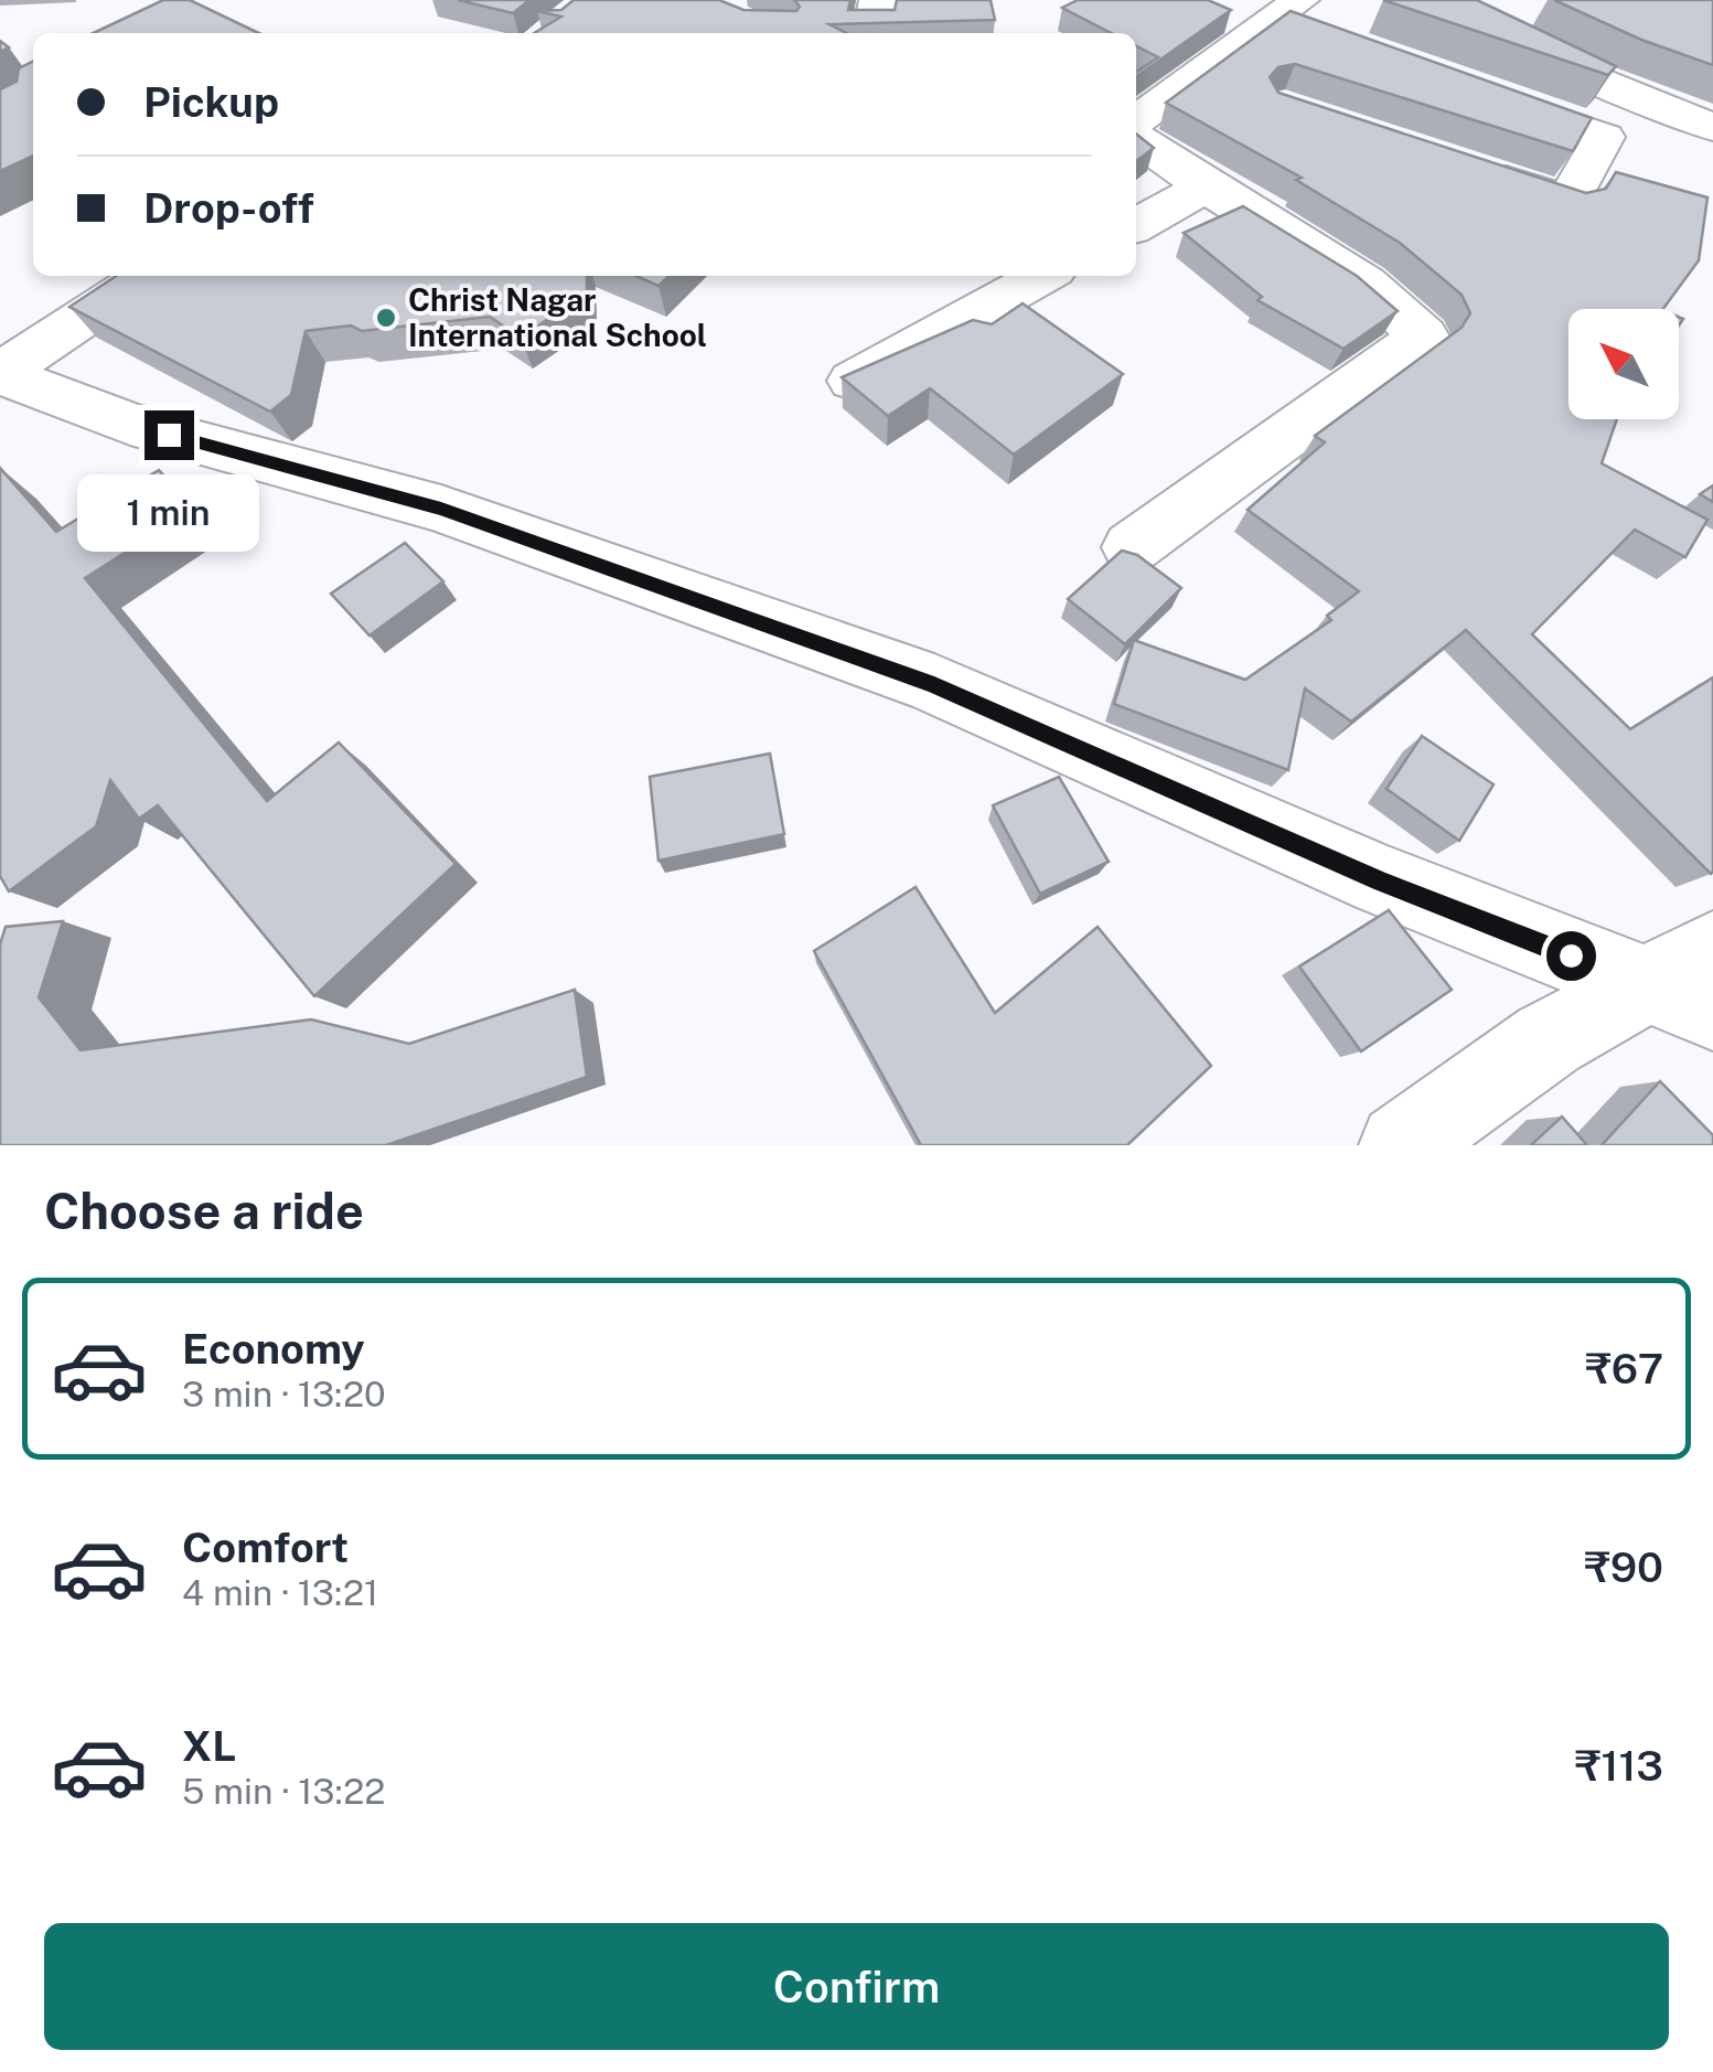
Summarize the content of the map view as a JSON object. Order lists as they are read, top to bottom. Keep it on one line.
{"places":["Christ Nagar International School"],"north":"top left","page":{"banner":["Pickup","Drop-off"],"bubble":"1 min","heading":"Choose a ride","list":[{"name":"Economy","note":"3 min · 13:20","value":"₹67"},{"name":"Comfort","note":"4 min · 13:21","value":"₹90"},{"name":"XL","note":"5 min · 13:22","value":"₹113"}],"buttons":"Confirm"}}
